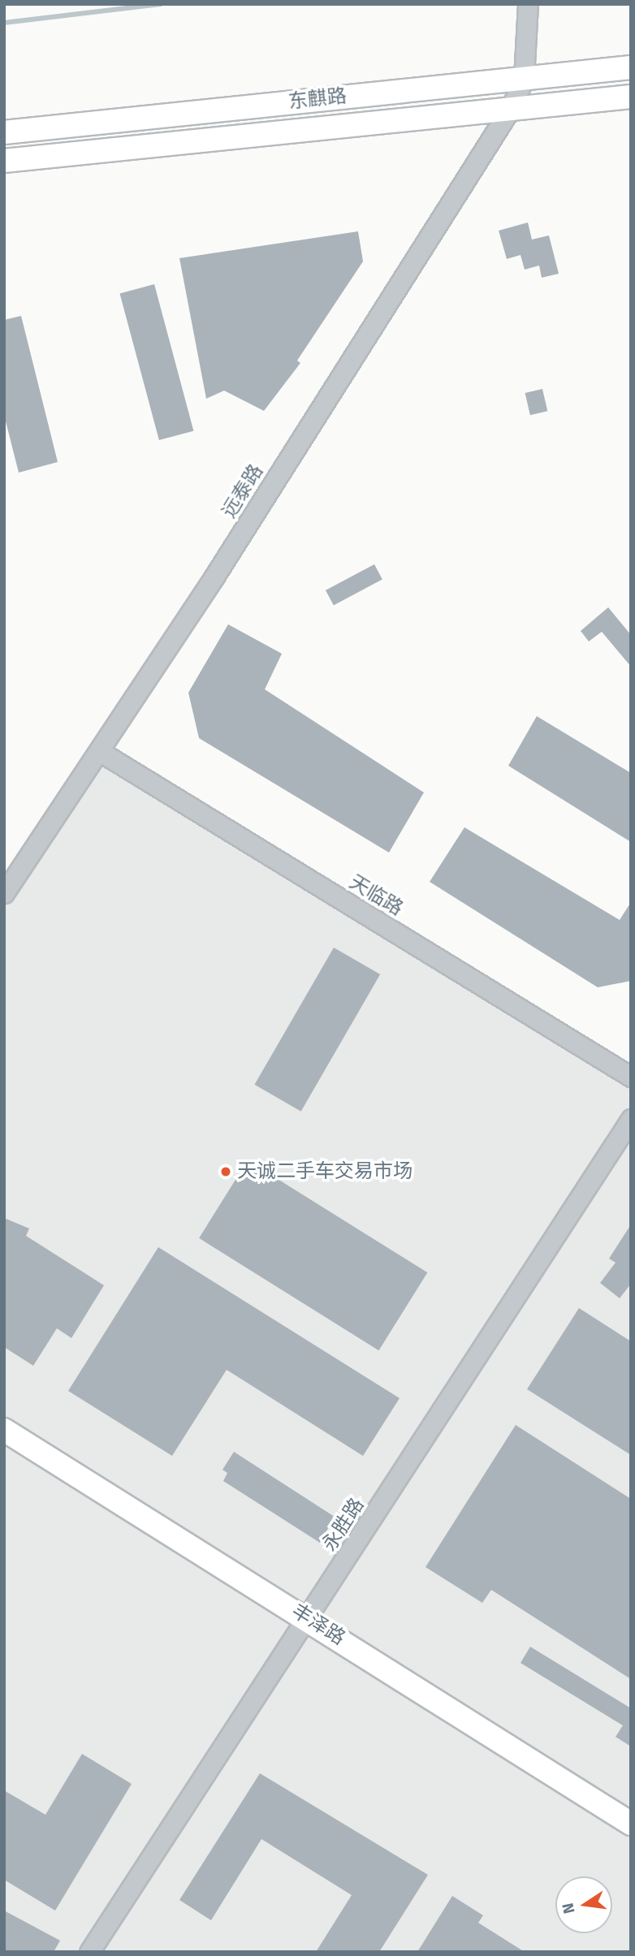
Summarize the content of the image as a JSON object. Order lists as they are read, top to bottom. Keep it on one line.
{"streets":{"main road":["东麒路","丰泽路"],"street":["远泰路","天临路","永胜路"]},"crossings":[["东麒路","远泰路"],["远泰路","天临路"],["永胜路","丰泽路"]],"places":["天诚二手车交易市场"],"north":"left"}
